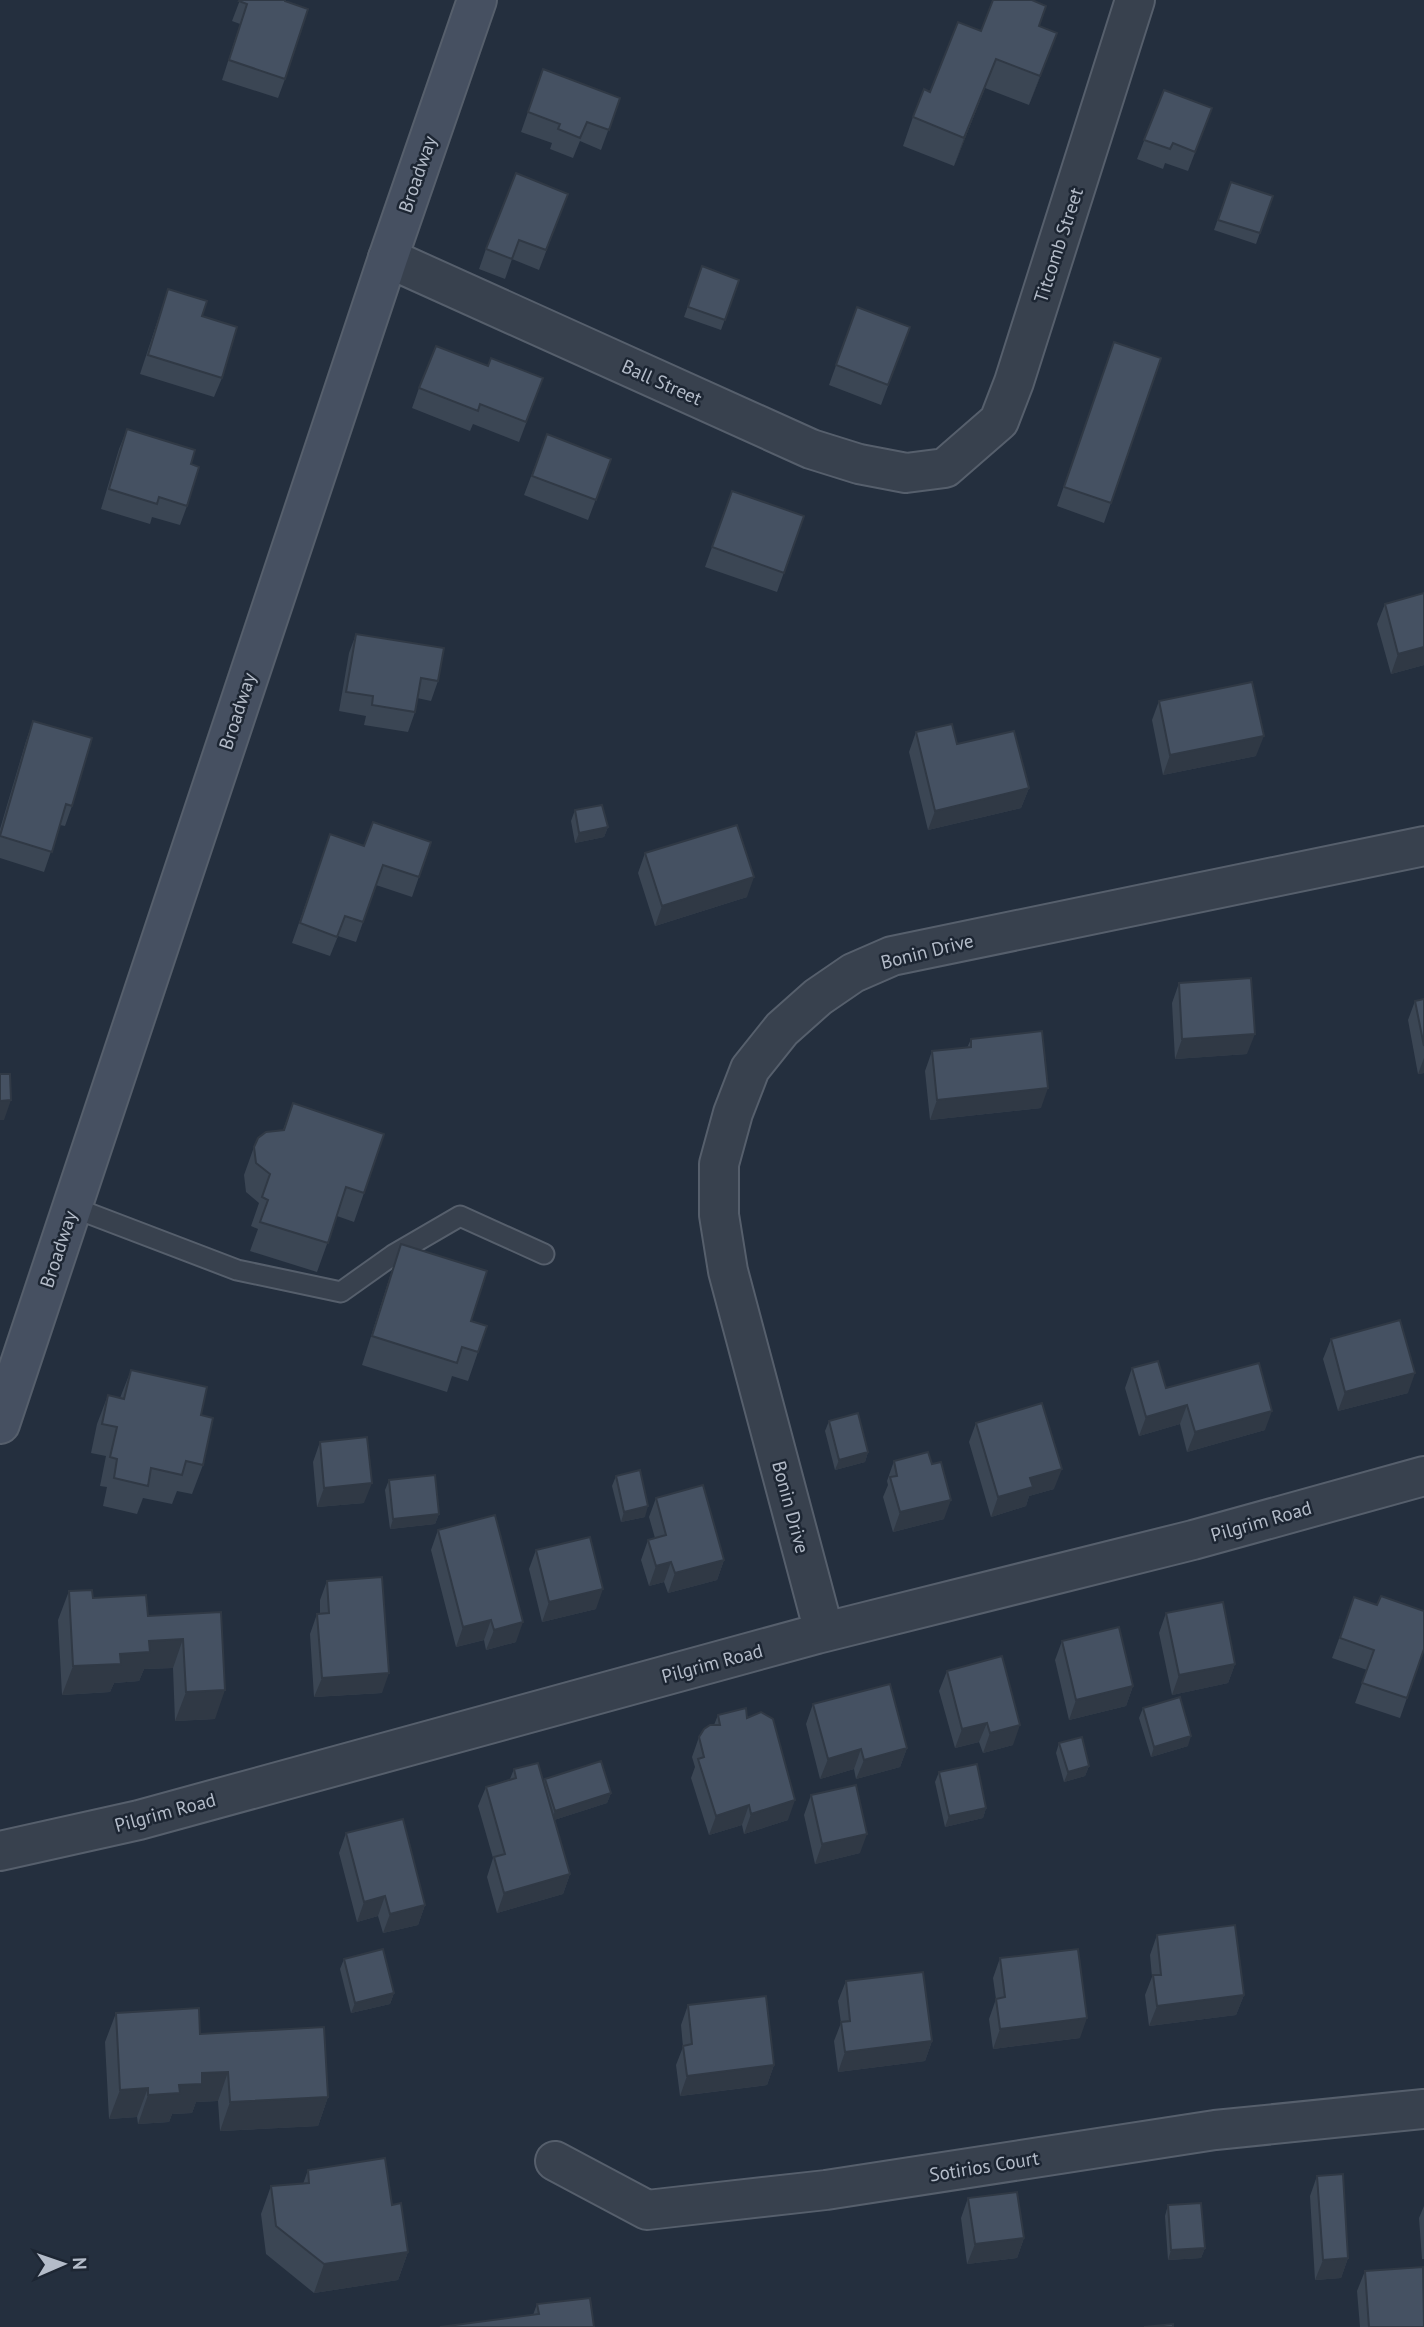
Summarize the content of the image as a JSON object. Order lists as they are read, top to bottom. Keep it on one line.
{"streets":{"main road":["Broadway"],"street":["Titcomb Street","Ball Street","Bonin Drive","Pilgrim Road","Sotirios Court"]},"crossings":[["Broadway","Ball Street"],["Titcomb Street","Ball Street"],["Bonin Drive","Pilgrim Road"]],"north":"right"}
